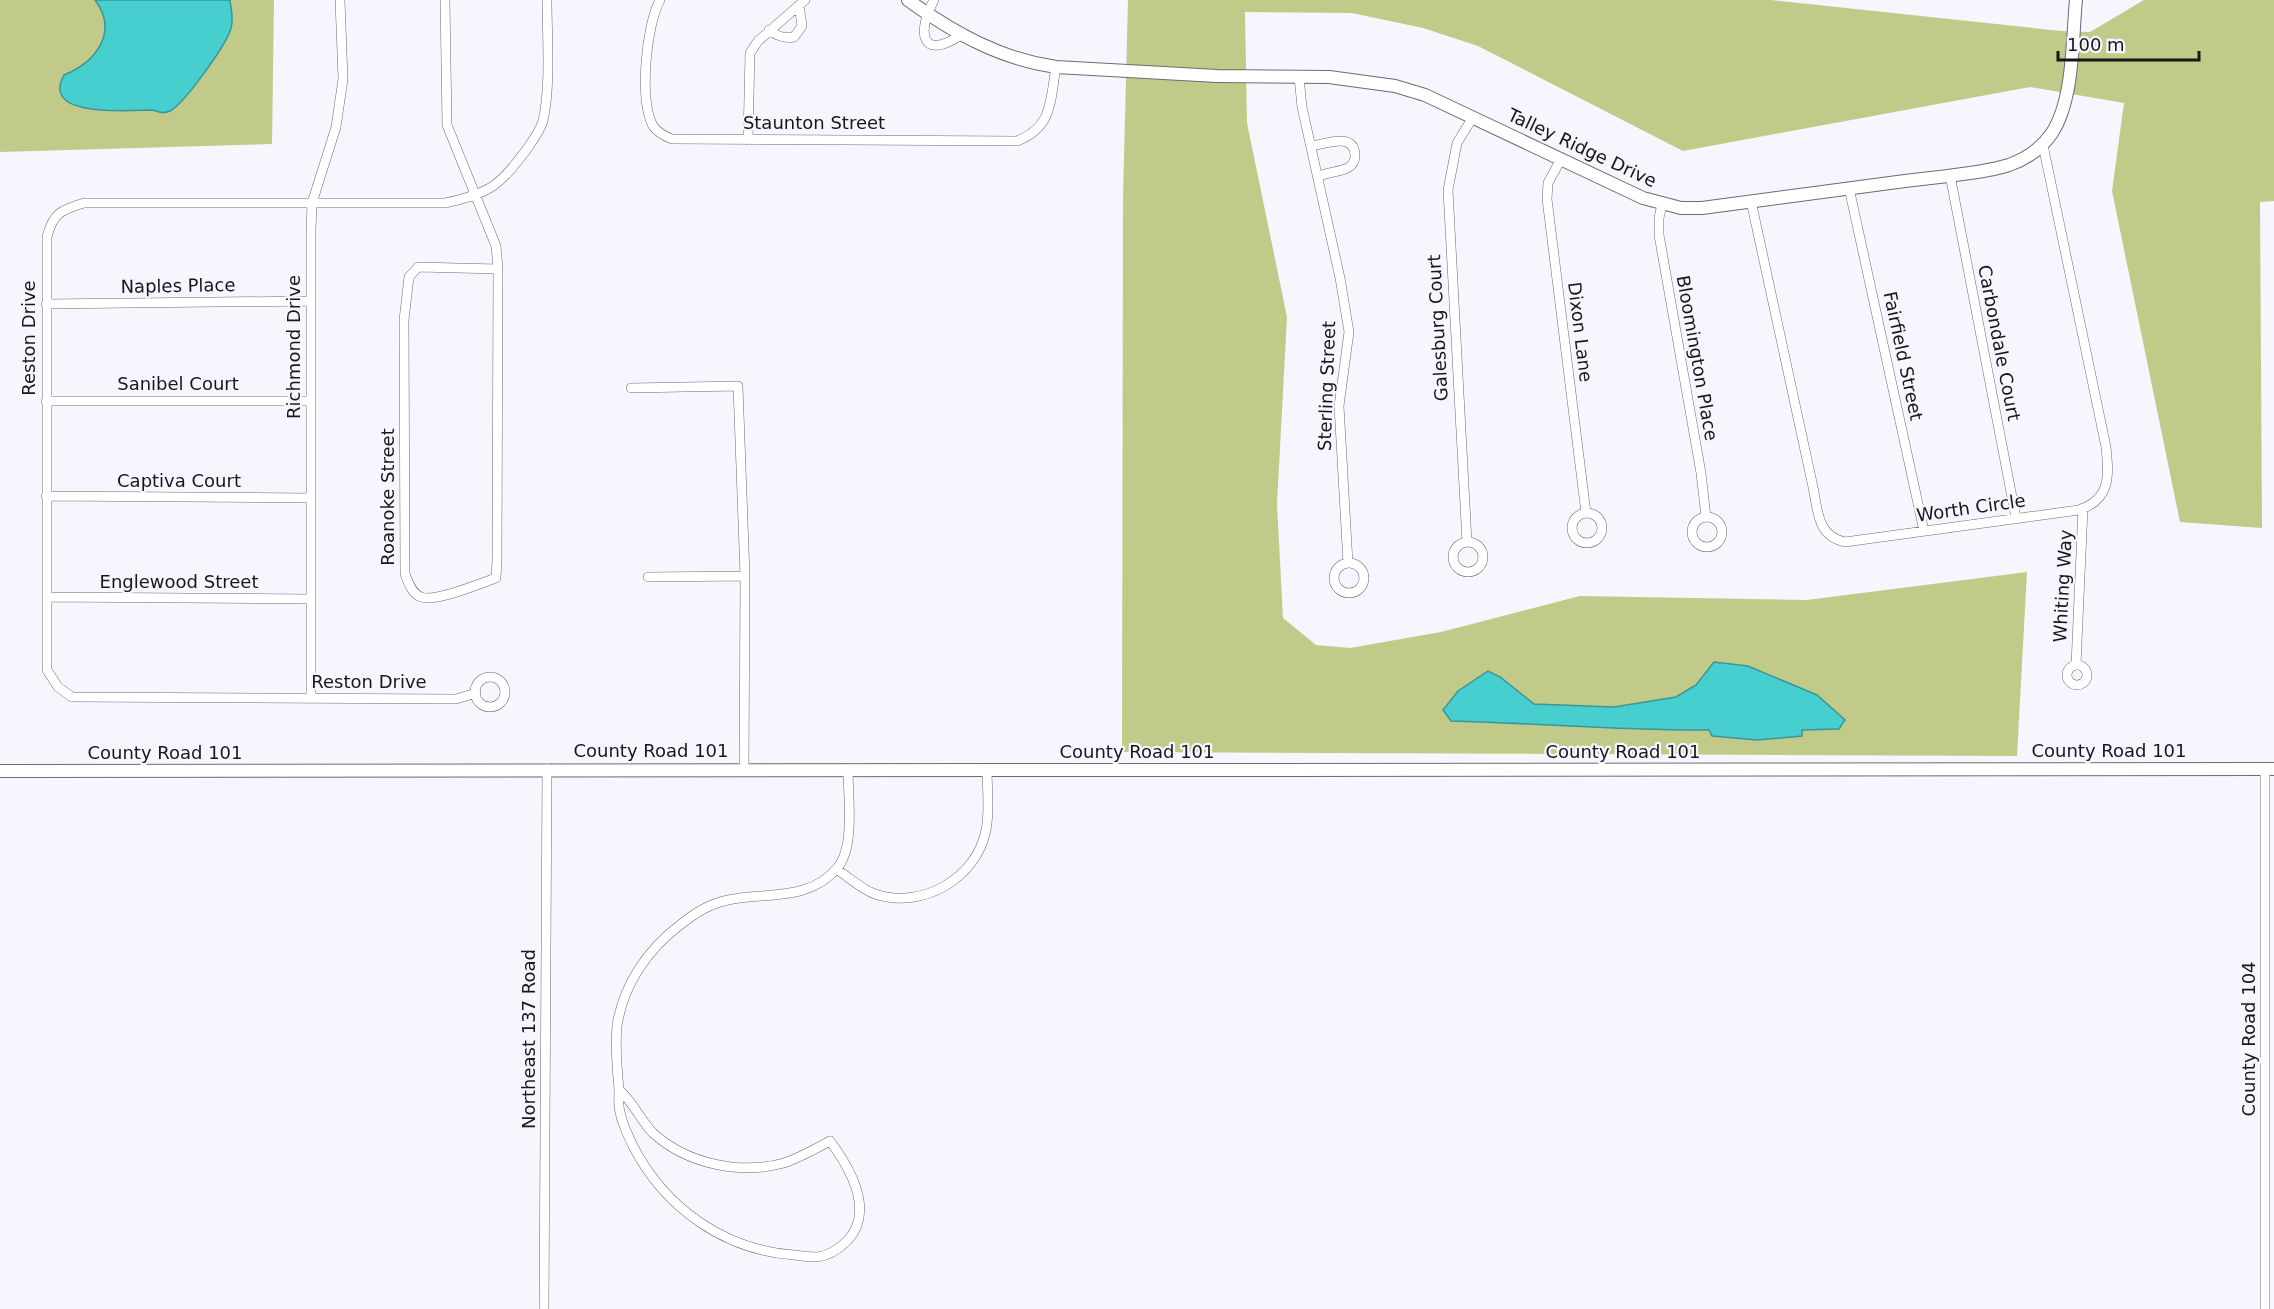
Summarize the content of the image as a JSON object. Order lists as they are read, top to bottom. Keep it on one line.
{"streets":{"street":["Staunton Street","Talley Ridge Drive","Naples Place","Galesburg Court","Dixon Lane","Reston Drive","Carbondale Court","Richmond Drive","Fairfield Street","Bloomington Place","Sanibel Court","Sterling Street","Captiva Court","Roanoke Street","Worth Circle","Englewood Street","Whiting Way","County Road 101","Northeast 137 Road","County Road 104"]},"crossings":[["Staunton Street","Talley Ridge Drive"],["Talley Ridge Drive","Galesburg Court"],["Talley Ridge Drive","Dixon Lane"],["Talley Ridge Drive","Carbondale Court"],["Talley Ridge Drive","Fairfield Street"],["Talley Ridge Drive","Bloomington Place"],["Talley Ridge Drive","Sterling Street"],["Talley Ridge Drive","Worth Circle"],["Naples Place","Reston Drive"],["Naples Place","Richmond Drive"],["Reston Drive","Richmond Drive"],["Reston Drive","Sanibel Court"],["Reston Drive","Captiva Court"],["Reston Drive","Roanoke Street"],["Reston Drive","Englewood Street"],["Carbondale Court","Worth Circle"],["Richmond Drive","Sanibel Court"],["Richmond Drive","Captiva Court"],["Richmond Drive","Englewood Street"],["Fairfield Street","Worth Circle"],["Worth Circle","Whiting Way"],["County Road 101","Northeast 137 Road"],["County Road 101","County Road 104"]],"scale_bar":"100 m"}
